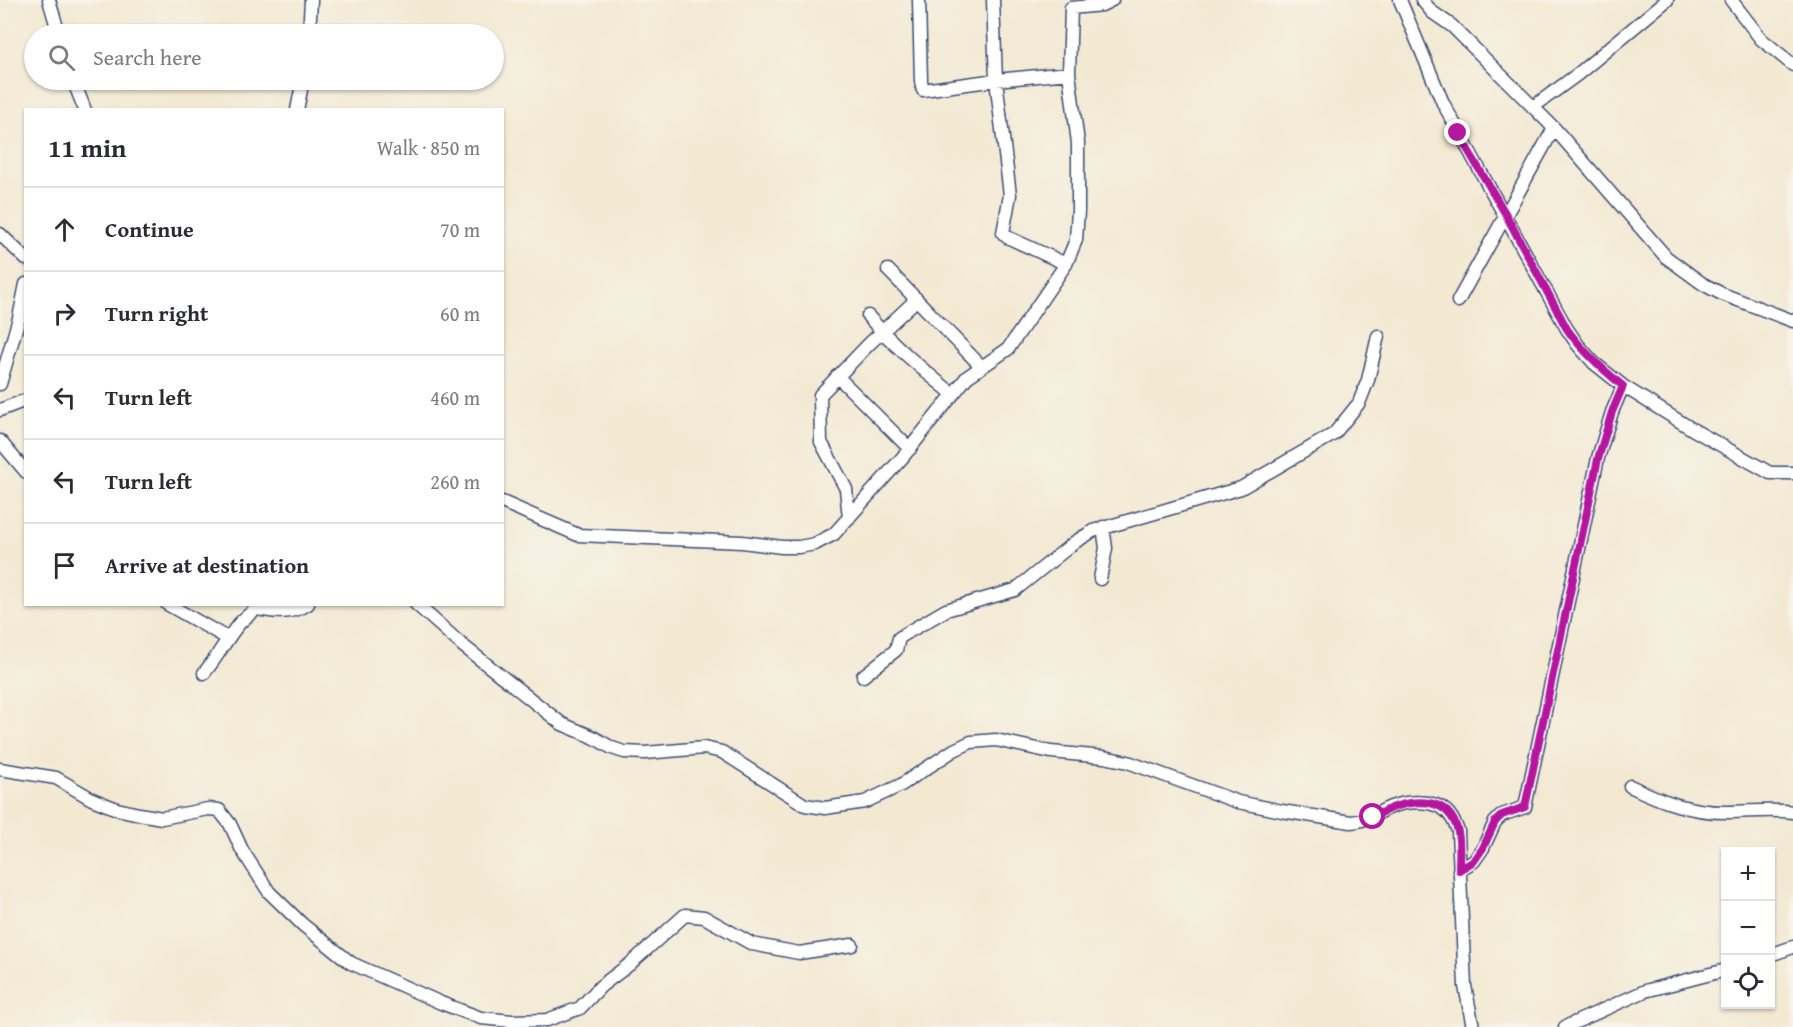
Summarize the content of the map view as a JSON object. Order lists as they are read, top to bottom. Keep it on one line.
{"page":{"search":"Search here","heading":["11 min","Walk · 850 m"],"list":[["Continue","70 m"],["Turn right","60 m"],["Turn left","460 m"],["Turn left","260 m"],"Arrive at destination"],"map_buttons":["+","−"]}}
